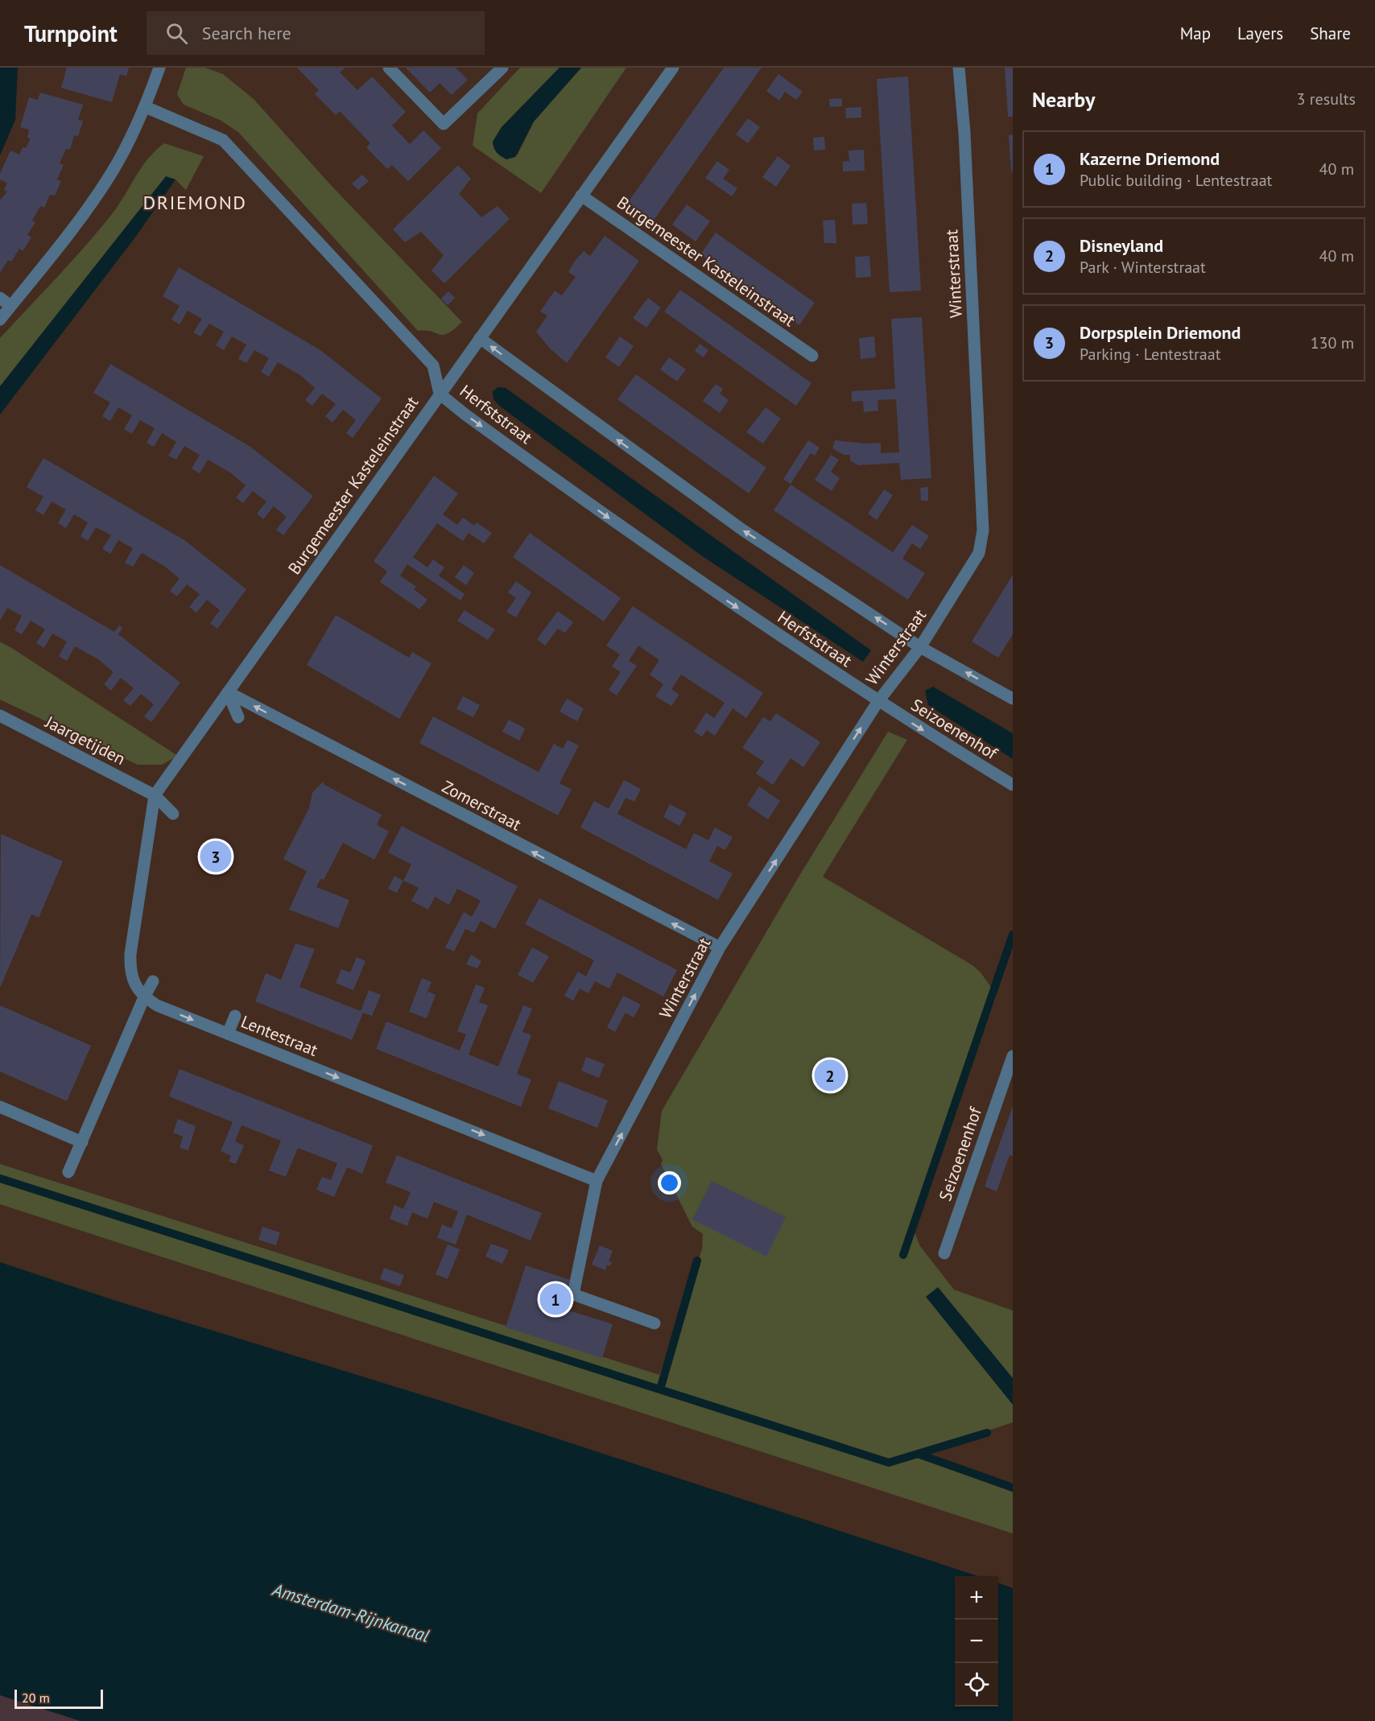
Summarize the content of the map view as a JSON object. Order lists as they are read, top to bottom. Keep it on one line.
{"streets":{"street":["Burgemeester Kasteleinstraat","Winterstraat","Herfststraat","Seizoenenhof","Jaargetijden","Zomerstraat","Lentestraat"]},"crossings":[["Burgemeester Kasteleinstraat","Herfststraat"],["Burgemeester Kasteleinstraat","Jaargetijden"],["Burgemeester Kasteleinstraat","Zomerstraat"],["Winterstraat","Herfststraat"],["Winterstraat","Seizoenenhof"],["Winterstraat","Zomerstraat"],["Winterstraat","Lentestraat"],["Herfststraat","Seizoenenhof"]],"one_way":["Winterstraat","Zomerstraat","Lentestraat"],"districts":["DRIEMOND"],"water":["Amsterdam-Rijnkanaal"],"scale_bar":"20 m","page":{"header":"Turnpoint","search":"Search here","nav":["Map","Layers","Share"],"heading":["Nearby","3 results"],"list":[{"mark":"1","name":"Kazerne Driemond","note":"Public building · Lentestraat","value":"40 m"},{"mark":"2","name":"Disneyland","note":"Park · Winterstraat","value":"40 m"},{"mark":"3","name":"Dorpsplein Driemond","note":"Parking · Lentestraat","value":"130 m"}],"pins":["3","2","1"],"map_buttons":["+","−"],"scale":"20 m"}}
